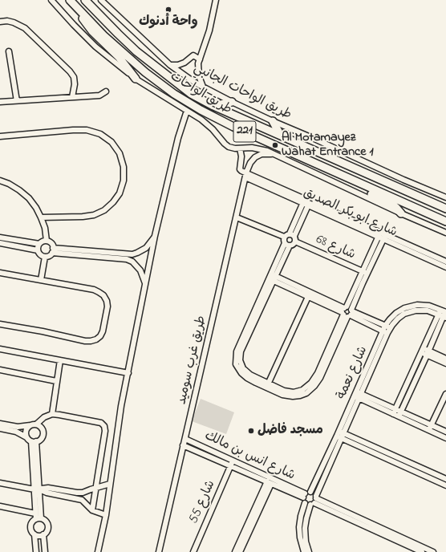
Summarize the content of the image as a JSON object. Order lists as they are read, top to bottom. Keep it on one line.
{"streets":{"highway":["طريق الواحات","221"],"street":["طريق الواحات الجانبي","شارع ابو بكر الصديق","شارع 68","طريق غرب سوميد","شارع نعمة","شارع انس بن مالك","شارع 55"]},"crossings":[["شارع ابو بكر الصديق","طريق غرب سوميد"],["طريق غرب سوميد","شارع انس بن مالك"],["شارع انس بن مالك","شارع 55"]],"places":["واحة أدنوك","Al Motamayez Wahat Entrance 1","مسجد فاضل"]}
